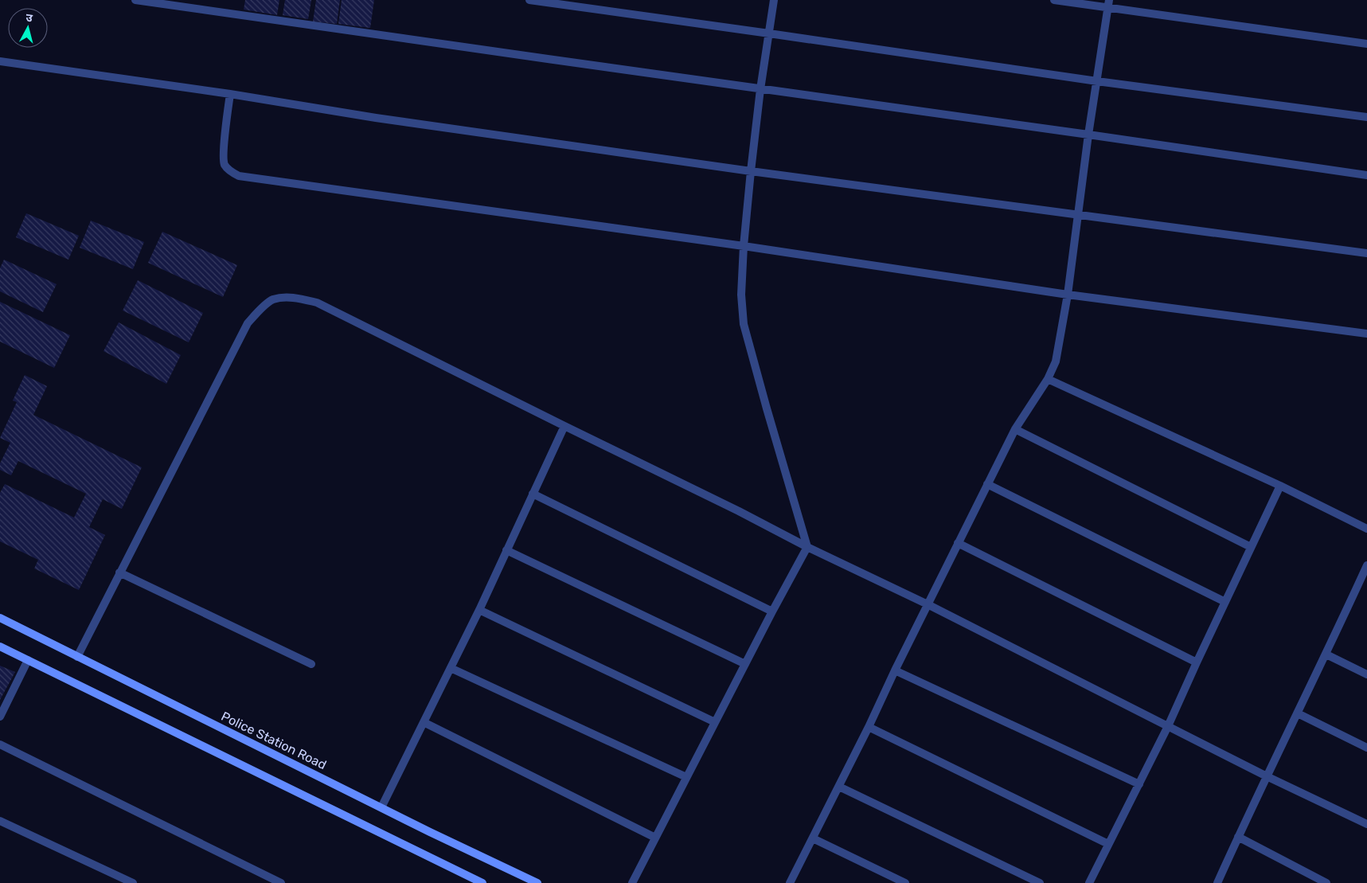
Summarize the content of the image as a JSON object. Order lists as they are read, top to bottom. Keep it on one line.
{"streets":{"street":["Police Station Road"]},"north":"top"}
